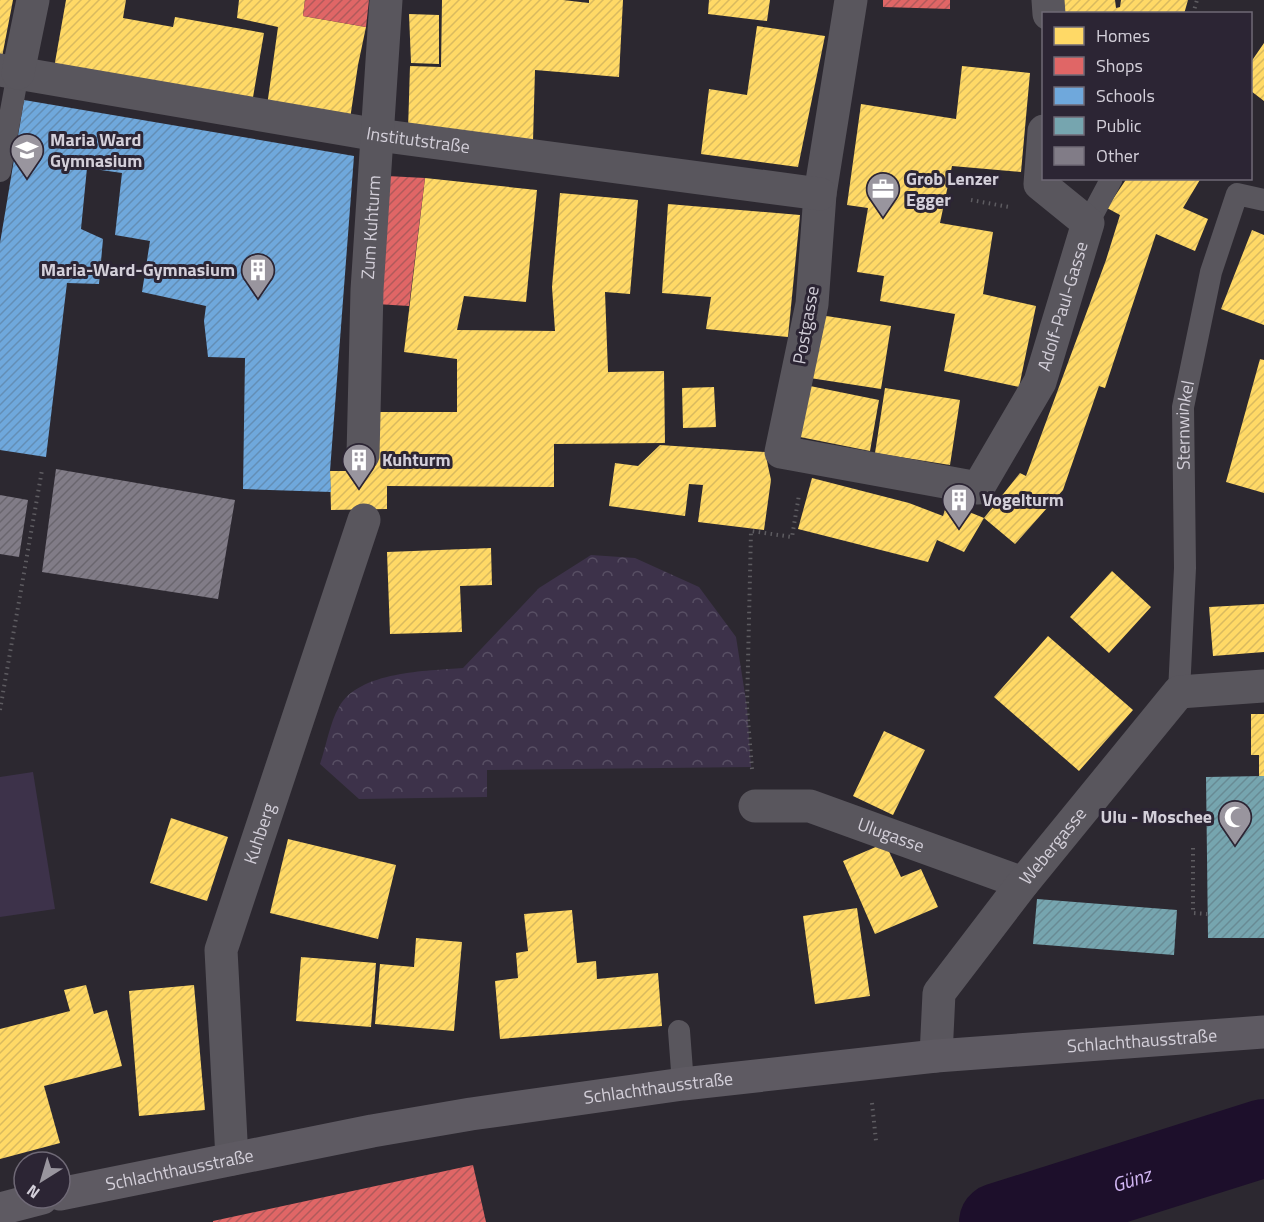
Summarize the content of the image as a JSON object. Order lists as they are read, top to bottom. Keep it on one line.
{"streets":{"main road":["Schlachthausstraße"],"street":["Institutstraße","Zum Kuhturm","Adolf-Paul-Gasse","Postgasse","Kuhberg","Ulugasse","Webergasse"],"lane":["Sternwinkel"]},"crossings":[["Institutstraße","Zum Kuhturm"],["Institutstraße","Postgasse"],["Adolf-Paul-Gasse","Postgasse"],["Sternwinkel","Webergasse"],["Kuhberg","Schlachthausstraße"],["Ulugasse","Webergasse"],["Webergasse","Schlachthausstraße"]],"water":["Günz"],"places":{"school or university":["Maria Ward Gymnasium"],"office":["Grob Lenzer Egger"],"building":["Maria-Ward-Gymnasium","Kuhturm","Vogelturm"],"mosque":["Ulu - Moschee"]},"legend":["Homes","Shops","Schools","Public","Other"],"north":"bottom left"}
